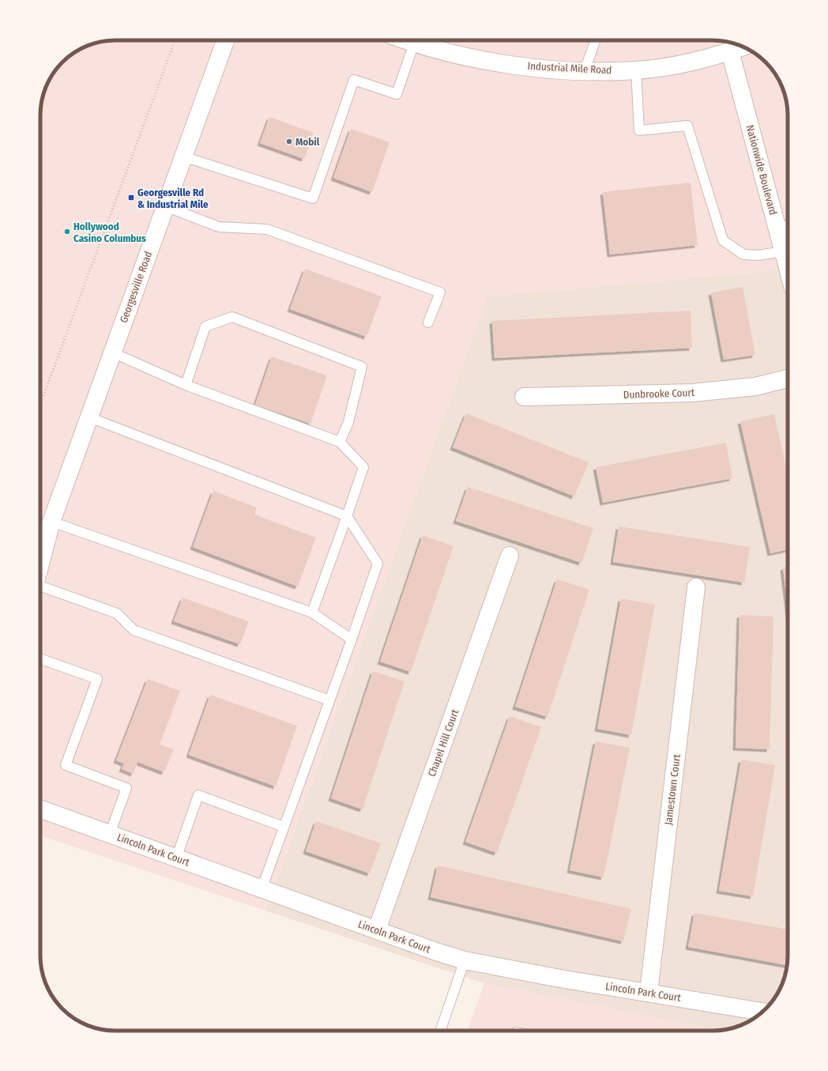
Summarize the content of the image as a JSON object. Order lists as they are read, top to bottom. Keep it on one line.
{"streets":{"street":["Industrial Mile Road","Nationwide Boulevard","Georgesville Road","Dunbrooke Court","Chapel Hill Court","Jamestown Court","Lincoln Park Court"]},"crossings":[["Industrial Mile Road","Nationwide Boulevard"],["Chapel Hill Court","Lincoln Park Court"],["Jamestown Court","Lincoln Park Court"]],"places":{"other":["Mobil","Hollywood Casino Columbus"],"transit":["Georgesville Rd & Industrial Mile"]}}
